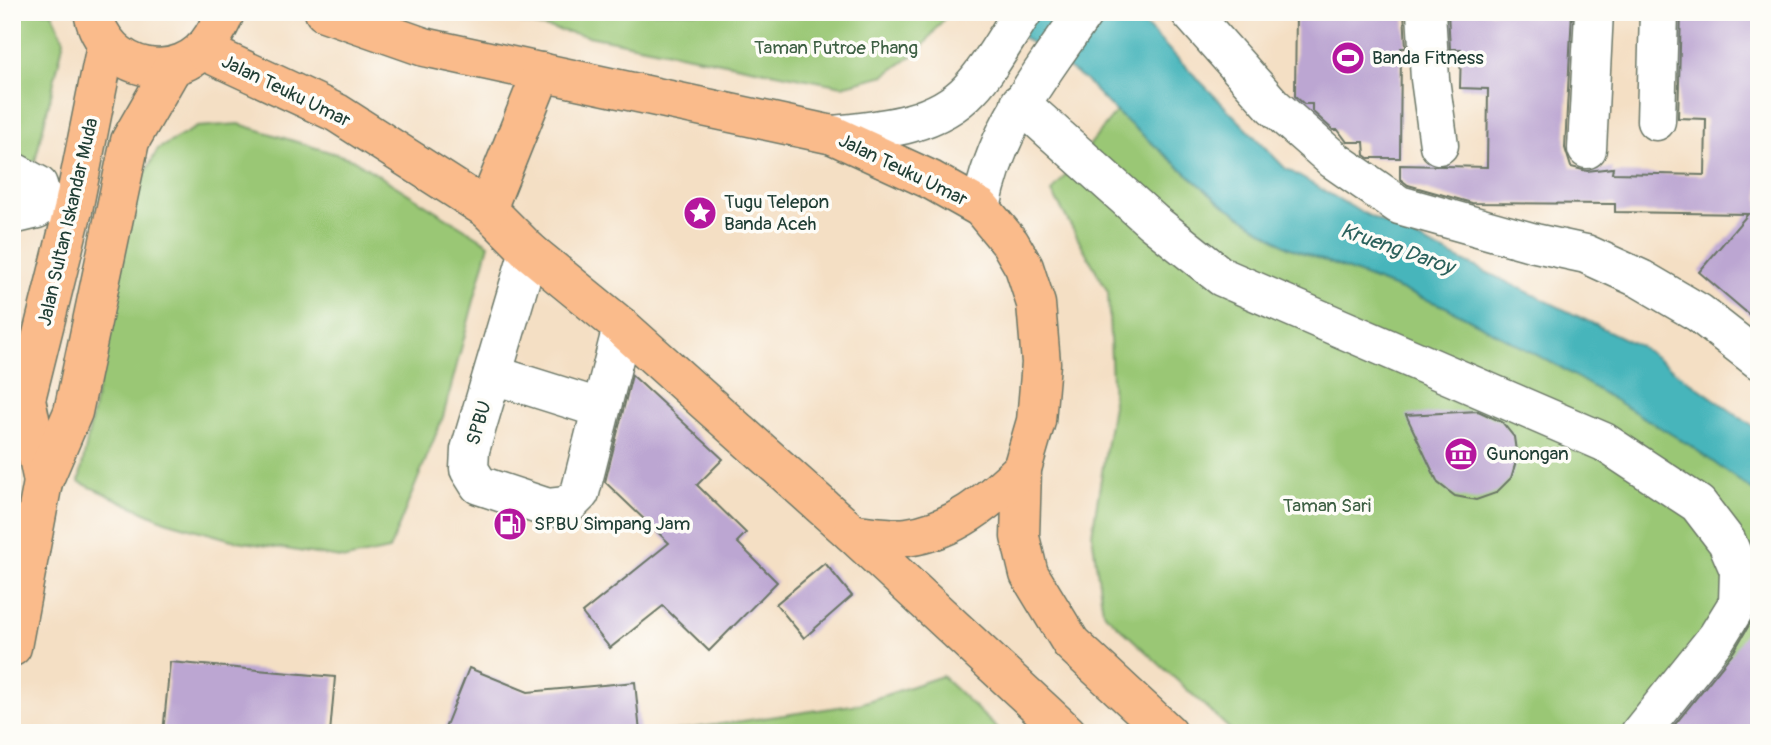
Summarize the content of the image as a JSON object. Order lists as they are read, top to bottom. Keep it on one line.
{"streets":{"highway":["Jalan Teuku Umar","Jalan Sultan Iskandar Muda"],"street":["SPBU"]},"crossings":[["Jalan Teuku Umar","Jalan Sultan Iskandar Muda"],["Jalan Teuku Umar","SPBU"]],"water":["Krueng Daroy"],"parks":["Taman Putroe Phang","Taman Sari"],"places":{"sports":["Banda Fitness"],"place":["Tugu Telepon Banda Aceh"],"museum":["Gunongan"],"fuel station":["SPBU Simpang Jam"]}}
